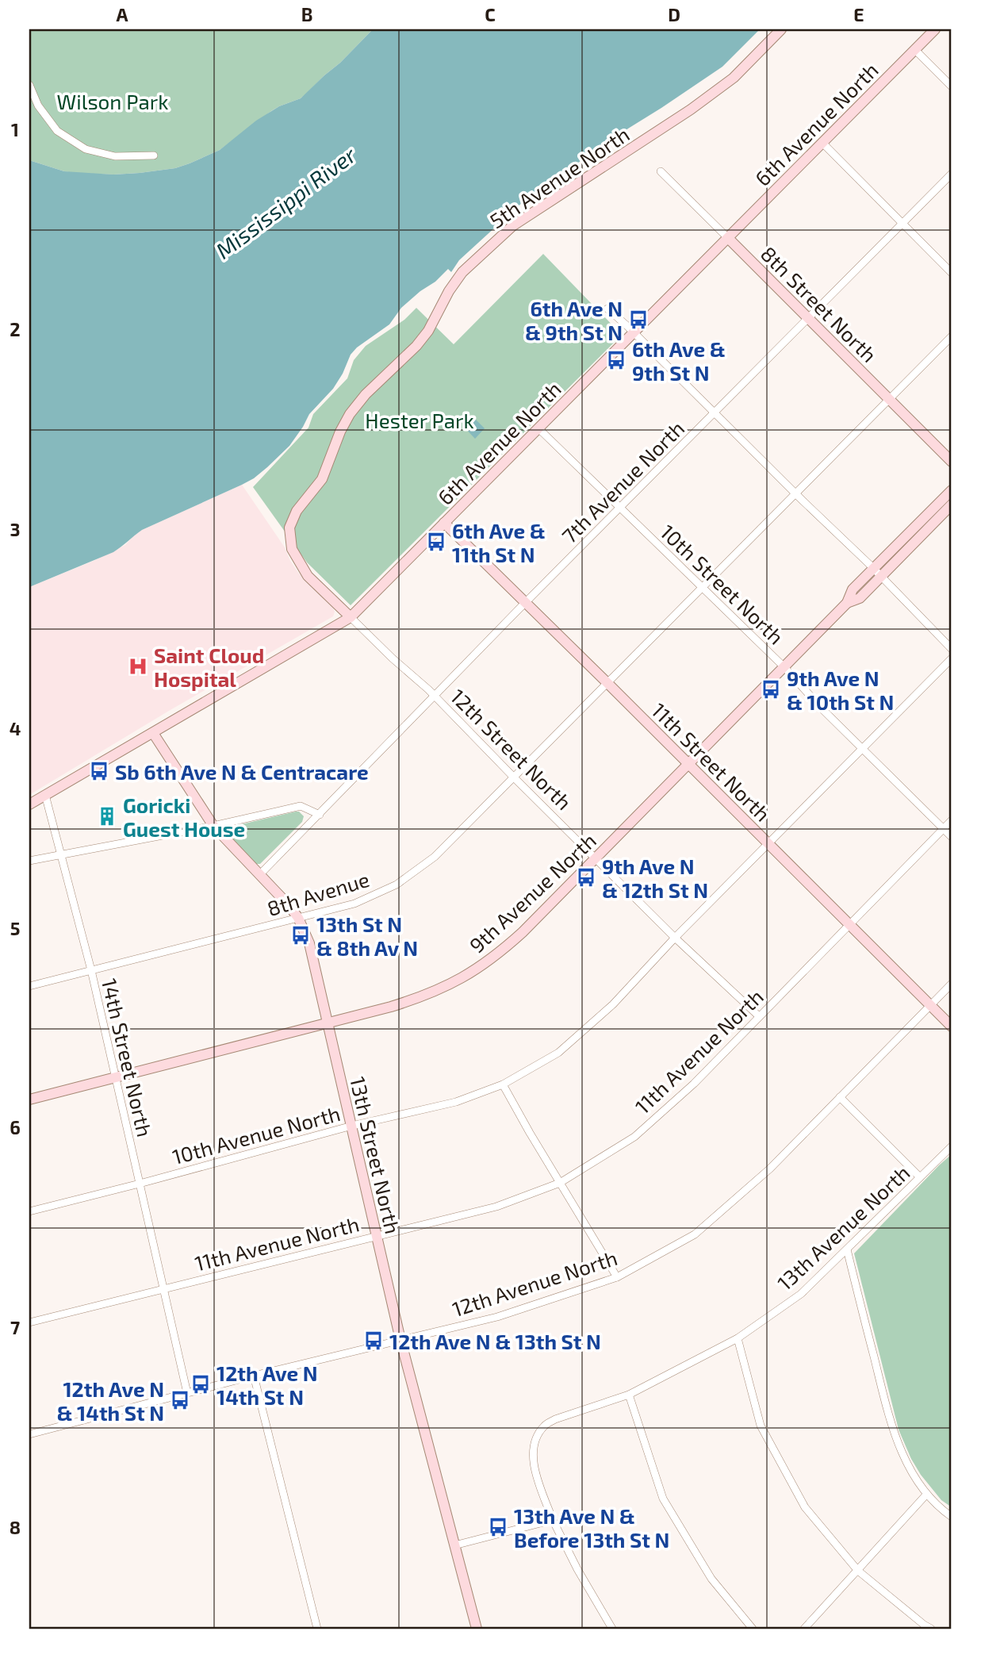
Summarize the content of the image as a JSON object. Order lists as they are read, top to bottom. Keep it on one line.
{"streets":{"street":["6th Avenue North","5th Avenue North","8th Street North","7th Avenue North","10th Street North","12th Street North","11th Street North","9th Avenue North","8th Avenue","11th Avenue North","14th Street North","10th Avenue North","13th Street North","13th Avenue North","12th Avenue North"]},"crossings":[["6th Avenue North","8th Street North"],["6th Avenue North","10th Street North"],["6th Avenue North","12th Street North"],["6th Avenue North","11th Street North"],["6th Avenue North","14th Street North"],["6th Avenue North","13th Street North"],["5th Avenue North","12th Street North"],["8th Street North","7th Avenue North"],["8th Street North","8th Avenue"],["7th Avenue North","10th Street North"],["7th Avenue North","12th Street North"],["7th Avenue North","11th Street North"],["7th Avenue North","13th Street North"],["10th Street North","9th Avenue North"],["10th Street North","8th Avenue"],["10th Street North","11th Avenue North"],["10th Street North","10th Avenue North"],["12th Street North","9th Avenue North"],["12th Street North","8th Avenue"],["12th Street North","11th Avenue North"],["12th Street North","10th Avenue North"],["11th Street North","9th Avenue North"],["11th Street North","8th Avenue"],["11th Street North","11th Avenue North"],["11th Street North","10th Avenue North"],["11th Street North","12th Avenue North"],["9th Avenue North","14th Street North"],["9th Avenue North","13th Street North"],["8th Avenue","14th Street North"],["8th Avenue","13th Street North"],["11th Avenue North","14th Street North"],["11th Avenue North","13th Street North"],["14th Street North","10th Avenue North"],["14th Street North","12th Avenue North"],["10th Avenue North","13th Street North"],["13th Street North","12th Avenue North"]],"water":["Mississippi River"],"parks":["Wilson Park","Hester Park"],"places":{"bus stop":["6th Ave N & 9th St N","6th Ave & 9th St N","6th Ave & 11th St N","9th Ave N & 10th St N","Sb 6th Ave N & Centracare","9th Ave N & 12th St N","13th St N & 8th Av N","12th Ave N & 13th St N","12th Ave N 14th St N","12th Ave N & 14th St N","13th Ave N & Before 13th St N"],"hospital":["Saint Cloud Hospital"],"building":["Goricki Guest House"]},"grid":{"columns":["A","B","C","D","E"],"rows":["1","2","3","4","5","6","7","8"]}}
